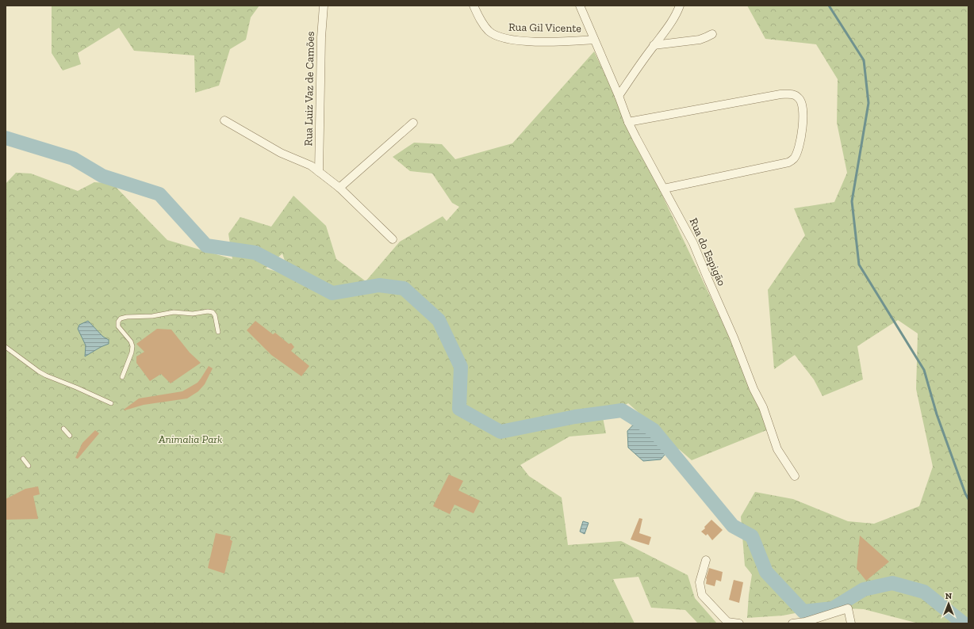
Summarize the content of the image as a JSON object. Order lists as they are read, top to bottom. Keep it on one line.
{"streets":{"street":["Rua Gil Vicente","Rua Luiz Vaz de Camões","Rua do Espigão"]},"crossings":[["Rua Gil Vicente","Rua do Espigão"]],"parks":["Animalia Park"],"north":"top"}
